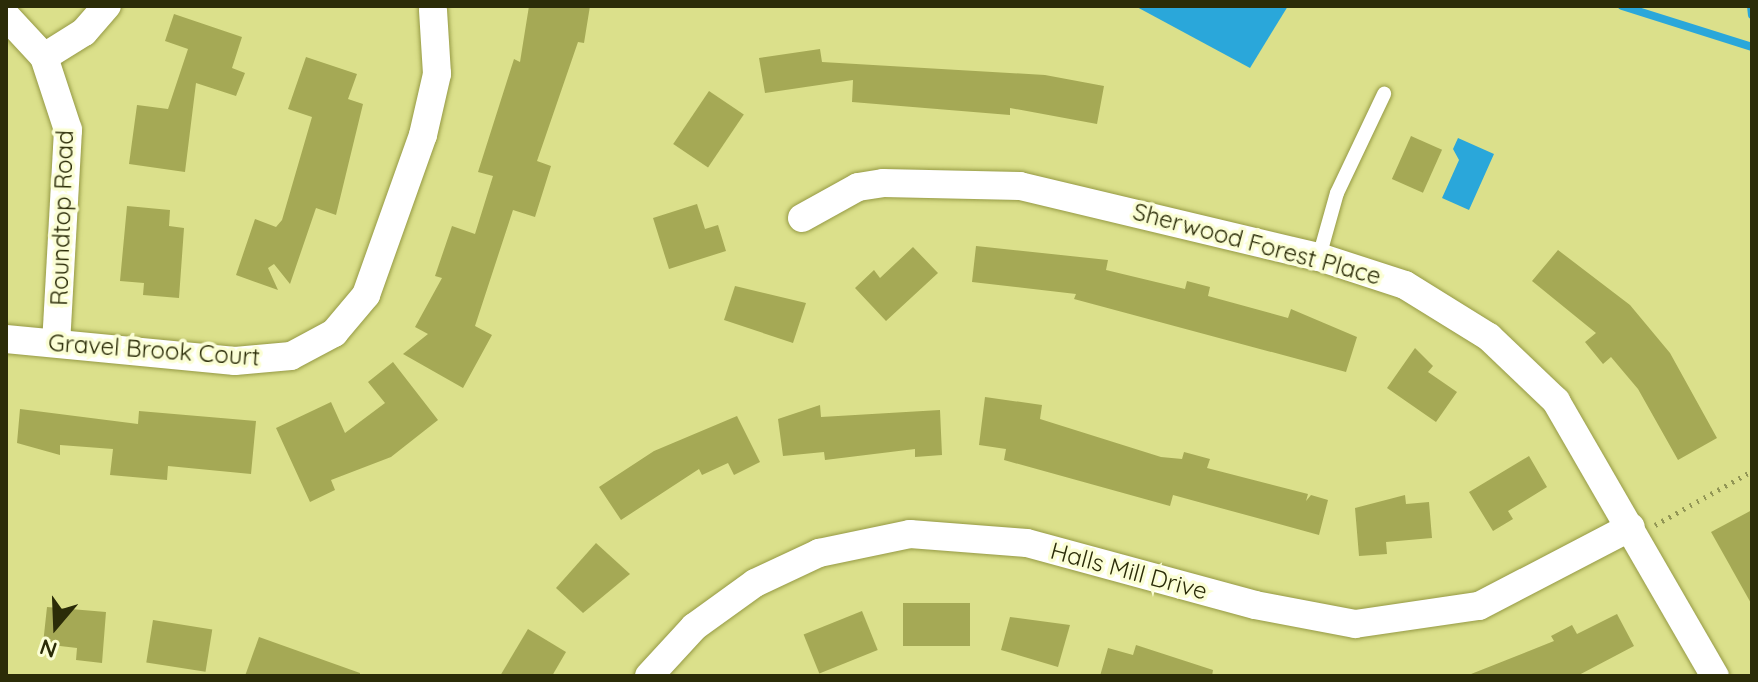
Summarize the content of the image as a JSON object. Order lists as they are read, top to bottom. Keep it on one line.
{"streets":{"street":["Roundtop Road","Sherwood Forest Place","Gravel Brook Court","Halls Mill Drive"]},"crossings":[["Roundtop Road","Gravel Brook Court"],["Sherwood Forest Place","Halls Mill Drive"]],"north":"bottom"}
